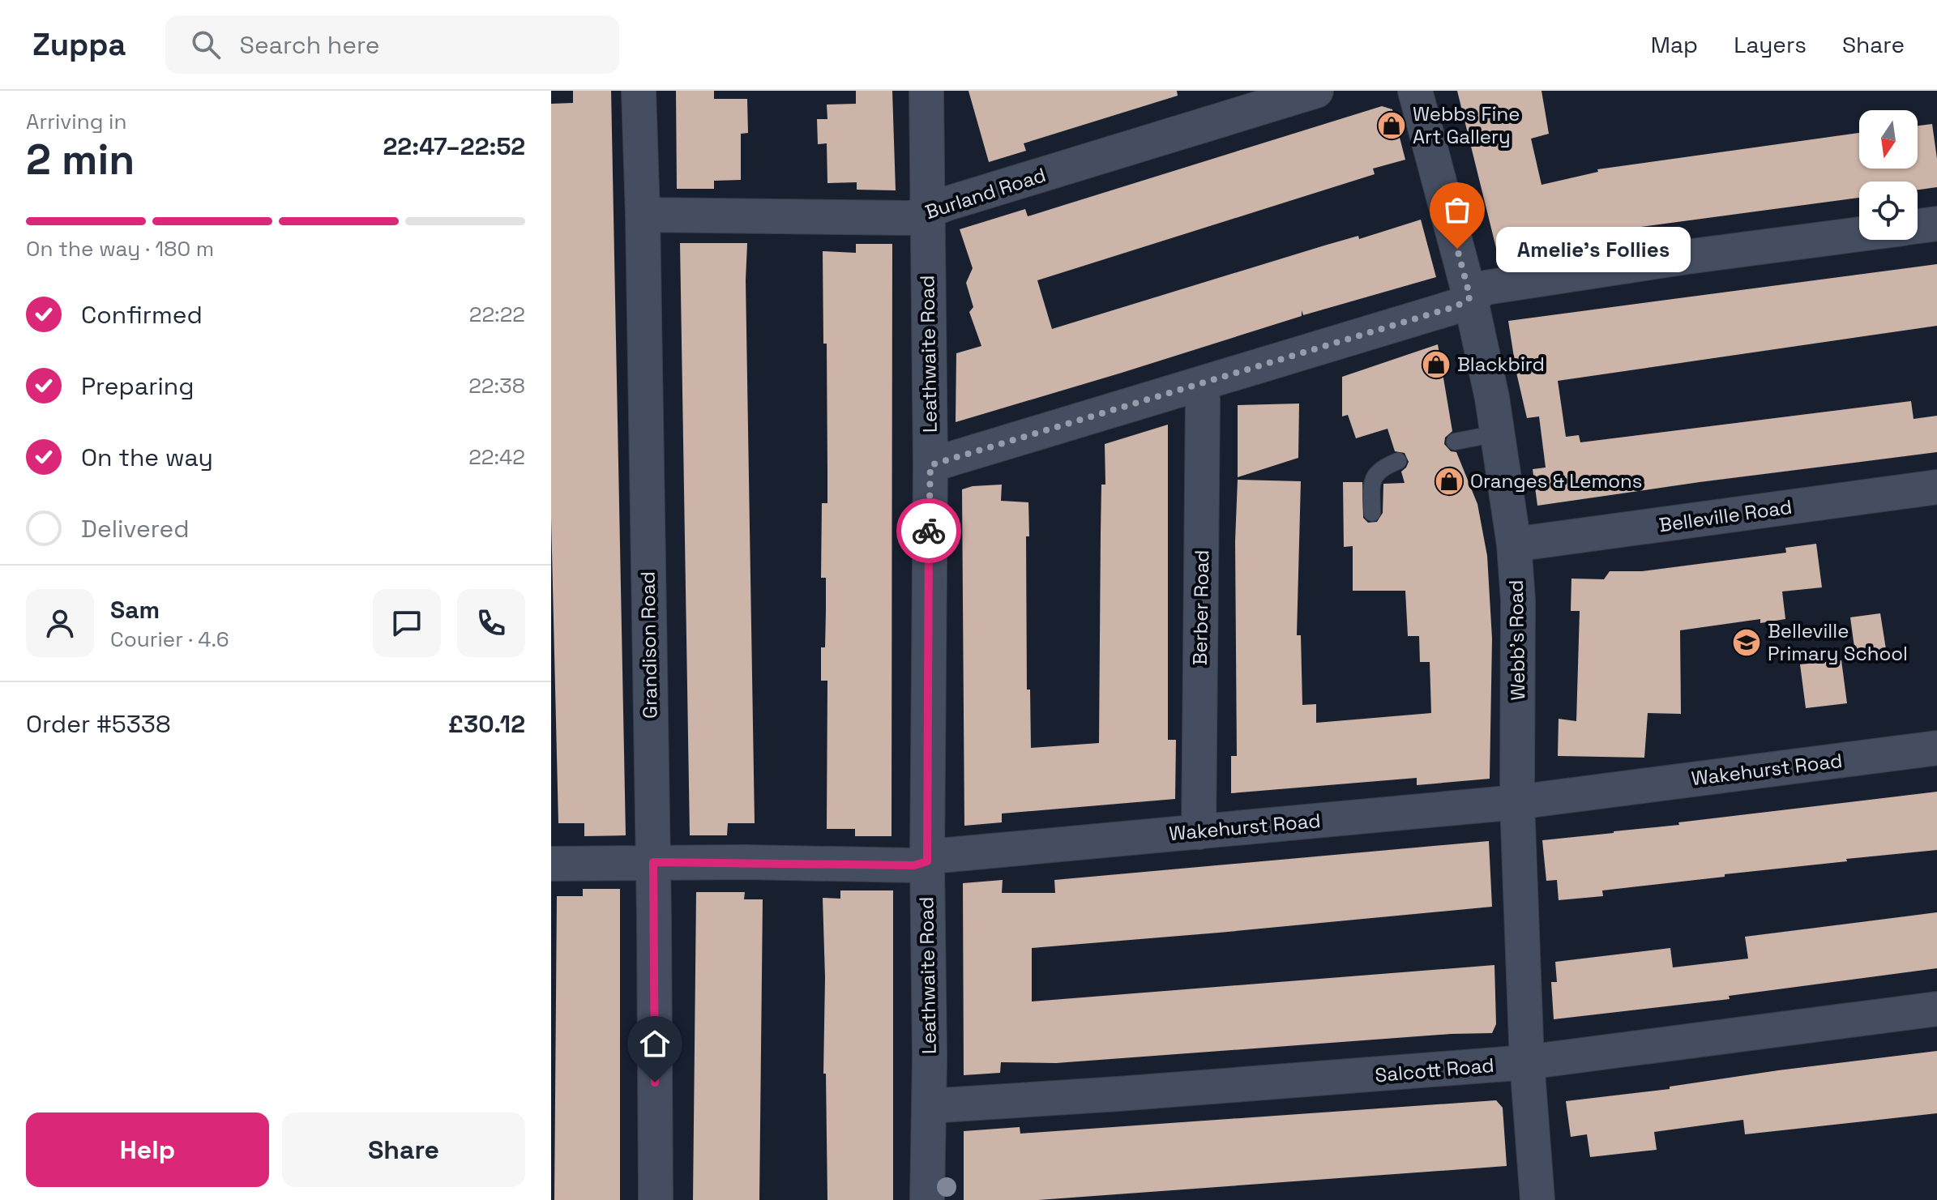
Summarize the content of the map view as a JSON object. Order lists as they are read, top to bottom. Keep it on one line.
{"streets":{"street":["Burland Road","Leathwaite Road","Belleville Road","Berber Road","Webb's Road","Grandison Road","Wakehurst Road","Salcott Road"]},"crossings":[["Burland Road","Leathwaite Road"],["Burland Road","Grandison Road"],["Leathwaite Road","Wakehurst Road"],["Leathwaite Road","Salcott Road"],["Belleville Road","Webb's Road"],["Berber Road","Wakehurst Road"],["Webb's Road","Wakehurst Road"],["Webb's Road","Salcott Road"],["Grandison Road","Wakehurst Road"]],"places":{"shop":["Webbs Fine Art Gallery","Blackbird","Oranges & Lemons"],"other":["Amelie's Follies"],"school or university":["Belleville Primary School"]},"north":"bottom","page":{"header":"Zuppa","search":"Search here","nav":["Map","Layers","Share"],"heading":["2 min","Arriving in","22:47–22:52"],"panel":["Sam","Courier · 4.6","Order #5338","£30.12"],"bar":"On the way · 180 m","bubble":"Amelie's Follies","list":[["Confirmed","22:22"],["Preparing","22:38"],["On the way","22:42"],"Delivered"],"buttons":["Help","Share"]}}
